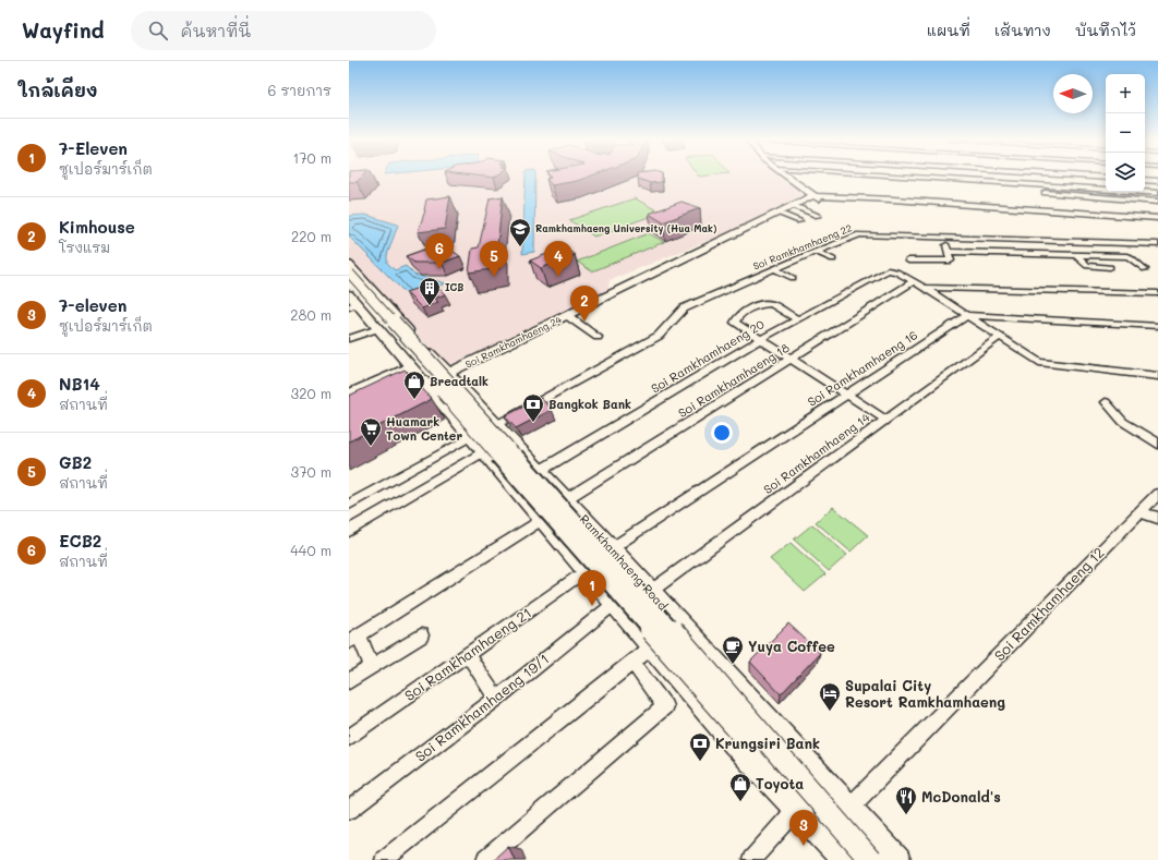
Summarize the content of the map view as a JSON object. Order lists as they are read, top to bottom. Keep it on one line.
{"streets":{"main road":["Soi Ramkhamhaeng 24","Ramkhamhaeng Road"],"street":["Soi Ramkhamhaeng 22","Soi Ramkhamhaeng 20","Soi Ramkhamhaeng 16","Soi Ramkhamhaeng 18","Soi Ramkhamhaeng 14","Soi Ramkhamhaeng 12","Soi Ramkhamhaeng 21","Soi Ramkhamhaeng 19/1"]},"crossings":[["Soi Ramkhamhaeng 22","Ramkhamhaeng Road"],["Soi Ramkhamhaeng 24","Ramkhamhaeng Road"],["Soi Ramkhamhaeng 20","Soi Ramkhamhaeng 18"],["Soi Ramkhamhaeng 20","Ramkhamhaeng Road"],["Soi Ramkhamhaeng 16","Ramkhamhaeng Road"],["Soi Ramkhamhaeng 18","Ramkhamhaeng Road"],["Soi Ramkhamhaeng 14","Ramkhamhaeng Road"],["Ramkhamhaeng Road","Soi Ramkhamhaeng 12"]],"places":{"school or university":["Ramkhamhaeng University (Hua Mak)"],"building":["ICB"],"shop":["Breadtalk","Toyota"],"bank":["Bangkok Bank","Krungsiri Bank"],"supermarket":["Huamark Town Center"],"cafe":["Yuya Coffee"],"hotel":["Supalai City Resort Ramkhamhaeng"],"restaurant":["McDonald's"]},"north":"left","page":{"header":"Wayfind","search":"ค้นหาที่นี่","nav":["แผนที่","เส้นทาง","บันทึกไว้"],"heading":["ใกล้เคียง","6 รายการ"],"map_buttons":["+","−"],"list":[{"mark":"1","name":"7-Eleven","note":"ซูเปอร์มาร์เก็ต","value":"170 m"},{"mark":"2","name":"Kimhouse","note":"โรงแรม","value":"220 m"},{"mark":"3","name":"7-eleven","note":"ซูเปอร์มาร์เก็ต","value":"280 m"},{"mark":"4","name":"NB14","note":"สถานที่","value":"320 m"},{"mark":"5","name":"GB2","note":"สถานที่","value":"370 m"},{"mark":"6","name":"ECB2","note":"สถานที่","value":"440 m"}],"pins":["6","4","5","2","1","3"]}}
